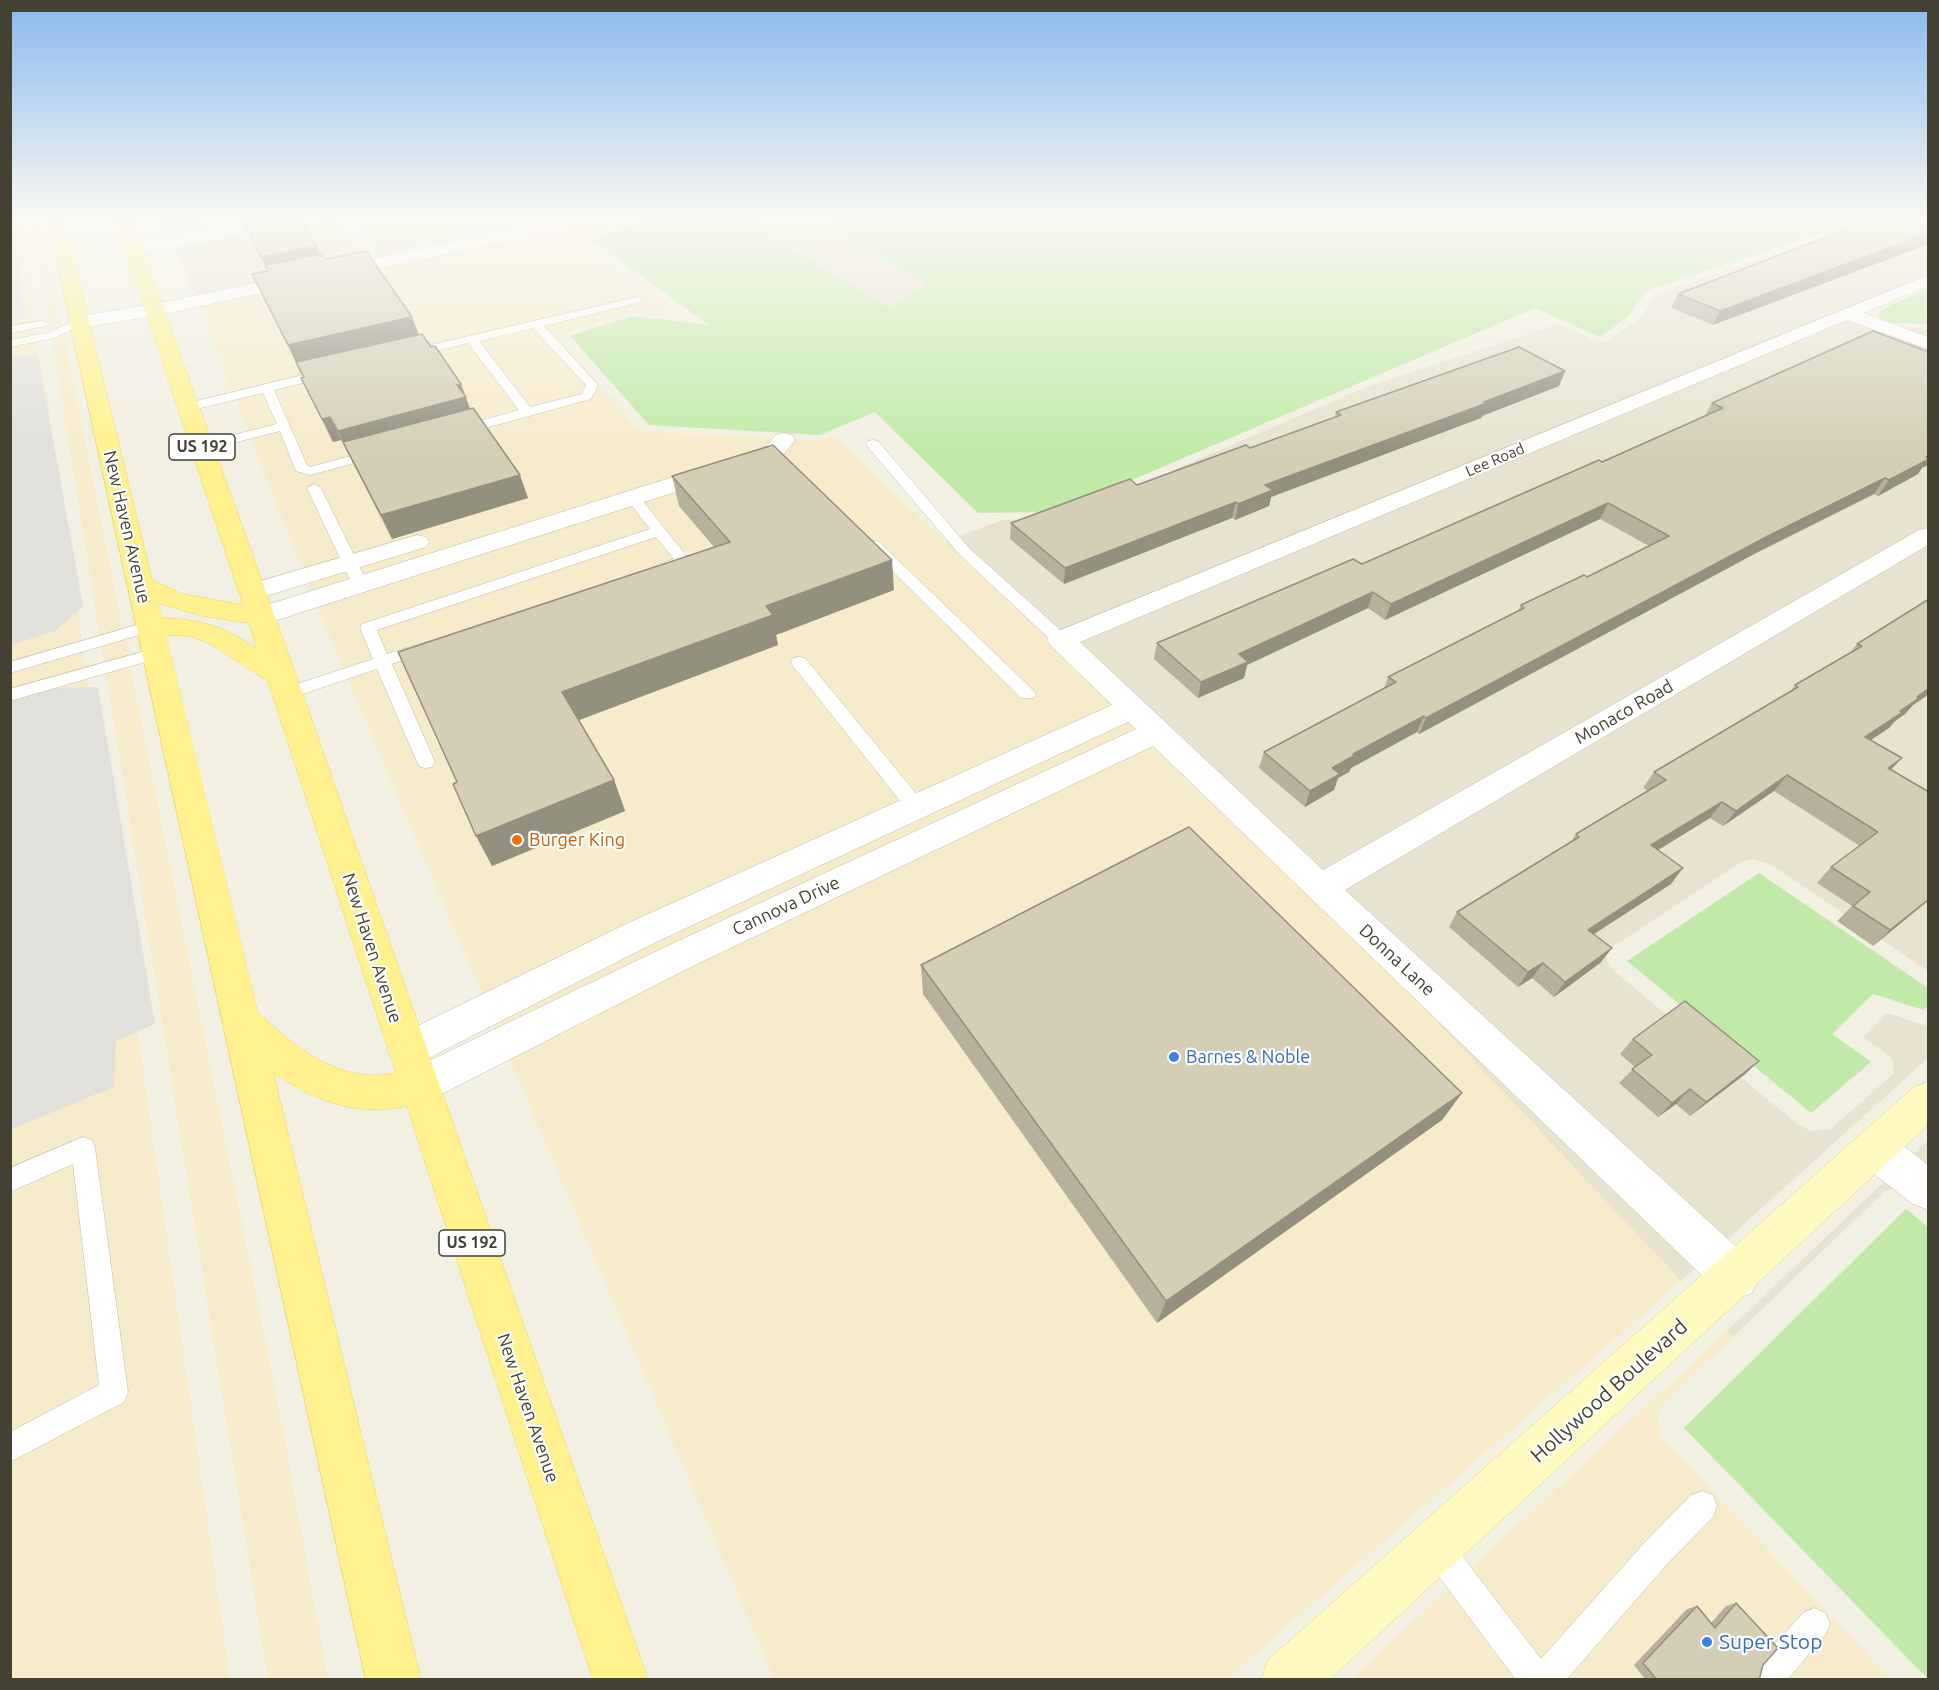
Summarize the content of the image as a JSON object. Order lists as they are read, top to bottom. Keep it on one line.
{"streets":{"main road":["US 192","New Haven Avenue"],"street":["Lee Road","Monaco Road","Cannova Drive","Donna Lane","Hollywood Boulevard"]},"crossings":[["Lee Road","Donna Lane"],["New Haven Avenue","Cannova Drive"],["Monaco Road","Donna Lane"],["Cannova Drive","Donna Lane"],["Donna Lane","Hollywood Boulevard"]],"places":["Burger King","Barnes & Noble","Super Stop"]}
